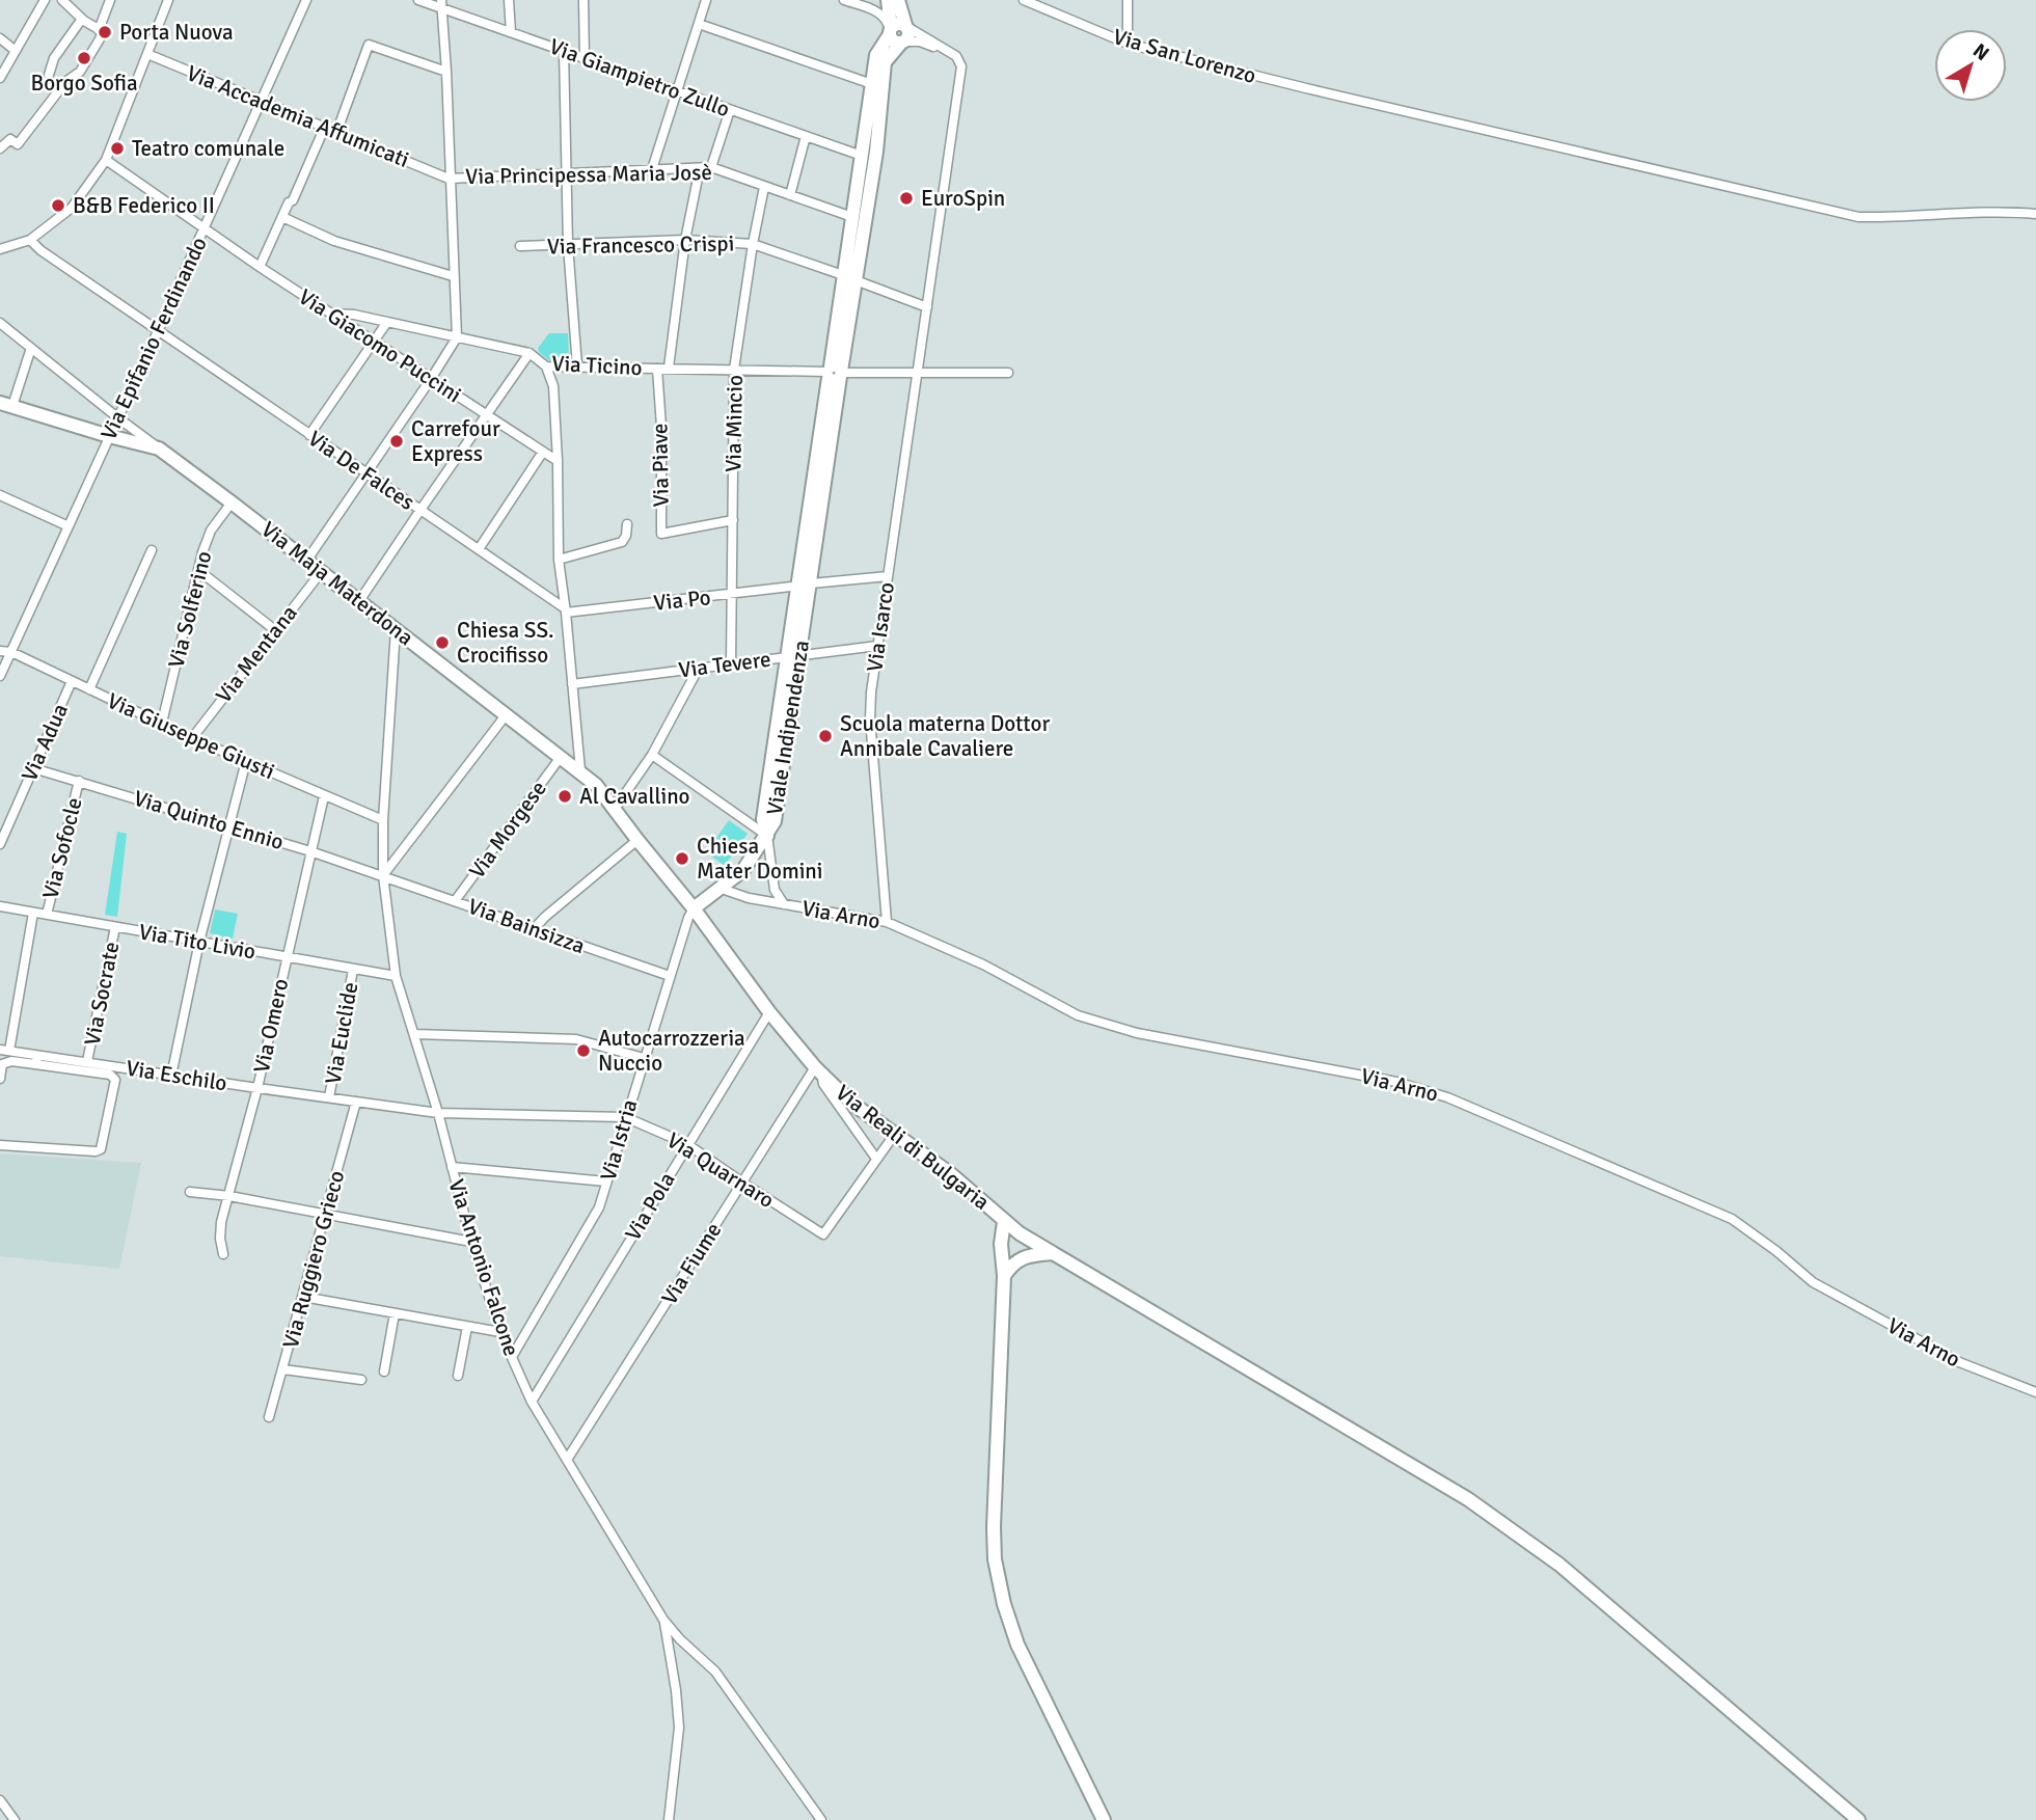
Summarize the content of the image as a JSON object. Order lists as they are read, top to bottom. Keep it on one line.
{"streets":{"street":["Via San Lorenzo","Via Giampietro Zullo","Via Accademia Affumicati","Via Principessa Maria Josè","Via Francesco Crispi","Via Epifanio Ferdinando","Via Giacomo Puccini","Via Ticino","Via Mincio","Via Piave","Via De Falces","Via Maja Materdona","Via Po","Via Solferino","Via Isarco","Via Mentana","Via Tevere","Viale Indipendenza","Via Giuseppe Giusti","Via Adua","Via Quinto Ennio","Via Morgese","Via Sofocle","Via Arno","Via Bainsizza","Via Tito Livio","Via Socrate","Via Omero","Via Euclide","Via Eschilo","Via Istria","Via Reali di Bulgaria","Via Quarnaro","Via Pola","Via Ruggiero Grieco","Via Fiume","Via Antonio Falcone"]},"crossings":[["Via Giampietro Zullo","Viale Indipendenza"],["Via Accademia Affumicati","Via Principessa Maria Josè"],["Via Accademia Affumicati","Via Epifanio Ferdinando"],["Via Principessa Maria Josè","Via Mincio"],["Via Principessa Maria Josè","Viale Indipendenza"],["Via Francesco Crispi","Via Mincio"],["Via Francesco Crispi","Via Isarco"],["Via Francesco Crispi","Viale Indipendenza"],["Via Epifanio Ferdinando","Via Giacomo Puccini"],["Via Epifanio Ferdinando","Via De Falces"],["Via Epifanio Ferdinando","Via Maja Materdona"],["Via Epifanio Ferdinando","Via Giuseppe Giusti"],["Via Giacomo Puccini","Via Ticino"],["Via Ticino","Via Mincio"],["Via Ticino","Via Piave"],["Via Ticino","Via Isarco"],["Via Ticino","Viale Indipendenza"],["Via Mincio","Via Piave"],["Via Mincio","Via Po"],["Via Mincio","Via Tevere"],["Via De Falces","Via Po"],["Via Maja Materdona","Via Solferino"],["Via Maja Materdona","Via Mentana"],["Via Maja Materdona","Viale Indipendenza"],["Via Maja Materdona","Via Morgese"],["Via Maja Materdona","Via Istria"],["Via Maja Materdona","Via Reali di Bulgaria"],["Via Maja Materdona","Via Antonio Falcone"],["Via Po","Via Isarco"],["Via Po","Viale Indipendenza"],["Via Solferino","Via Giuseppe Giusti"],["Via Isarco","Via Tevere"],["Via Isarco","Via Arno"],["Via Mentana","Via Giuseppe Giusti"],["Via Tevere","Viale Indipendenza"],["Viale Indipendenza","Via Arno"],["Viale Indipendenza","Via Istria"],["Viale Indipendenza","Via Reali di Bulgaria"],["Via Giuseppe Giusti","Via Adua"],["Via Giuseppe Giusti","Via Omero"],["Via Giuseppe Giusti","Via Antonio Falcone"],["Via Adua","Via Quinto Ennio"],["Via Quinto Ennio","Via Sofocle"],["Via Quinto Ennio","Via Bainsizza"],["Via Quinto Ennio","Via Omero"],["Via Quinto Ennio","Via Antonio Falcone"],["Via Morgese","Via Bainsizza"],["Via Sofocle","Via Tito Livio"],["Via Bainsizza","Via Istria"],["Via Bainsizza","Via Antonio Falcone"],["Via Tito Livio","Via Socrate"],["Via Tito Livio","Via Omero"],["Via Tito Livio","Via Euclide"],["Via Tito Livio","Via Antonio Falcone"],["Via Socrate","Via Eschilo"],["Via Omero","Via Eschilo"],["Via Euclide","Via Eschilo"],["Via Eschilo","Via Quarnaro"],["Via Eschilo","Via Ruggiero Grieco"],["Via Eschilo","Via Antonio Falcone"],["Via Istria","Via Reali di Bulgaria"],["Via Istria","Via Quarnaro"],["Via Istria","Via Antonio Falcone"],["Via Reali di Bulgaria","Via Quarnaro"],["Via Reali di Bulgaria","Via Pola"],["Via Reali di Bulgaria","Via Fiume"],["Via Quarnaro","Via Pola"],["Via Quarnaro","Via Fiume"],["Via Quarnaro","Via Antonio Falcone"],["Via Pola","Via Antonio Falcone"],["Via Fiume","Via Antonio Falcone"]],"places":["Porta Nuova","Borgo Sofia","Teatro comunale","EuroSpin","B&B Federico II","Carrefour Express","Chiesa SS. Crocifisso","Scuola materna Dottor Annibale Cavaliere","Al Cavallino","Chiesa Mater Domini","Autocarrozzeria Nuccio"],"north":"top right"}
